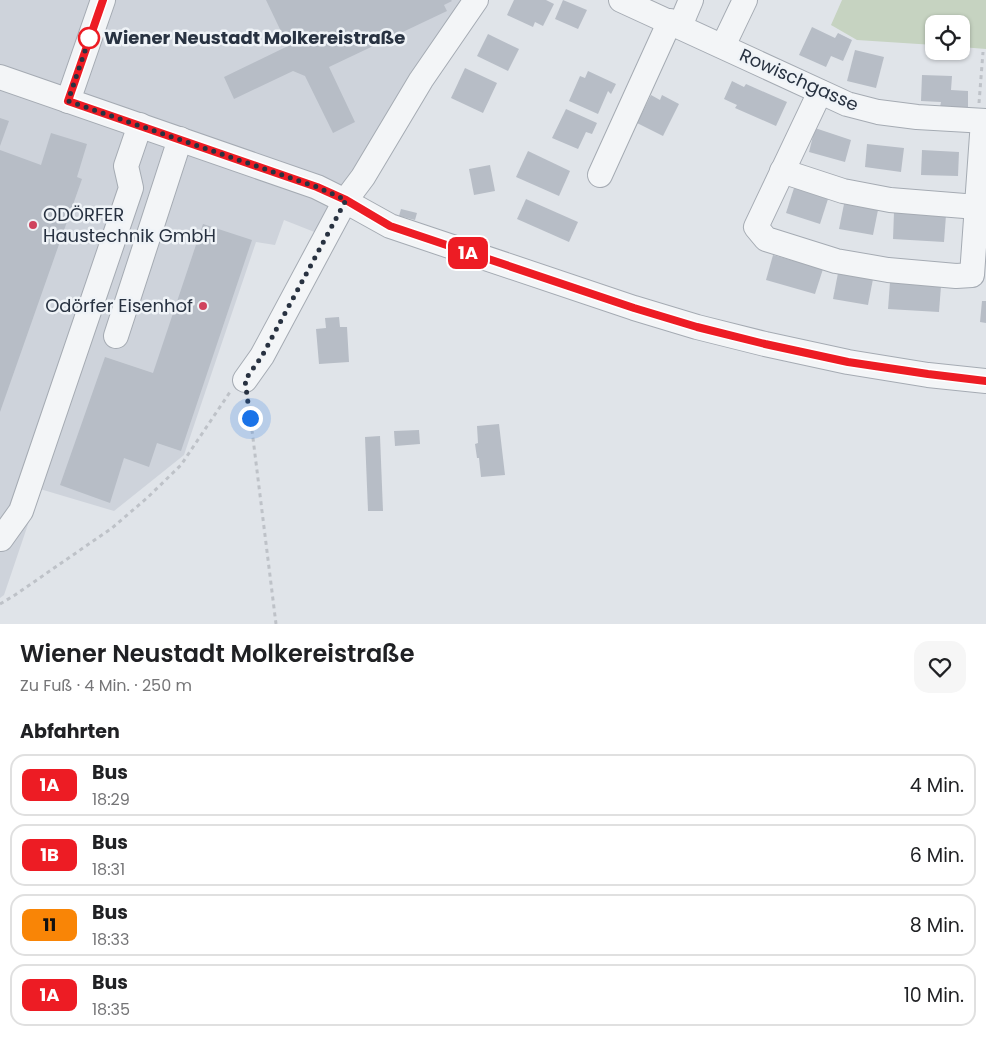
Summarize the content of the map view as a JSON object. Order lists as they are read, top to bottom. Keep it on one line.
{"streets":{"street":["Rowischgasse"]},"places":["Wiener Neustadt Molkereistraße","ODÖRFER Haustechnik GmbH","Odörfer Eisenhof"],"lines":["bus line 1A"],"page":{"on_map":"1A","heading":[["Wiener Neustadt Molkereistraße","Zu Fuß · 4 Min. · 250 m"],"Abfahrten"],"list":[{"mark":"1A","name":"Bus","note":"18:29","value":"4 Min."},{"mark":"1B","name":"Bus","note":"18:31","value":"6 Min."},{"mark":"11","name":"Bus","note":"18:33","value":"8 Min."},{"mark":"1A","name":"Bus","note":"18:35","value":"10 Min."}]}}
